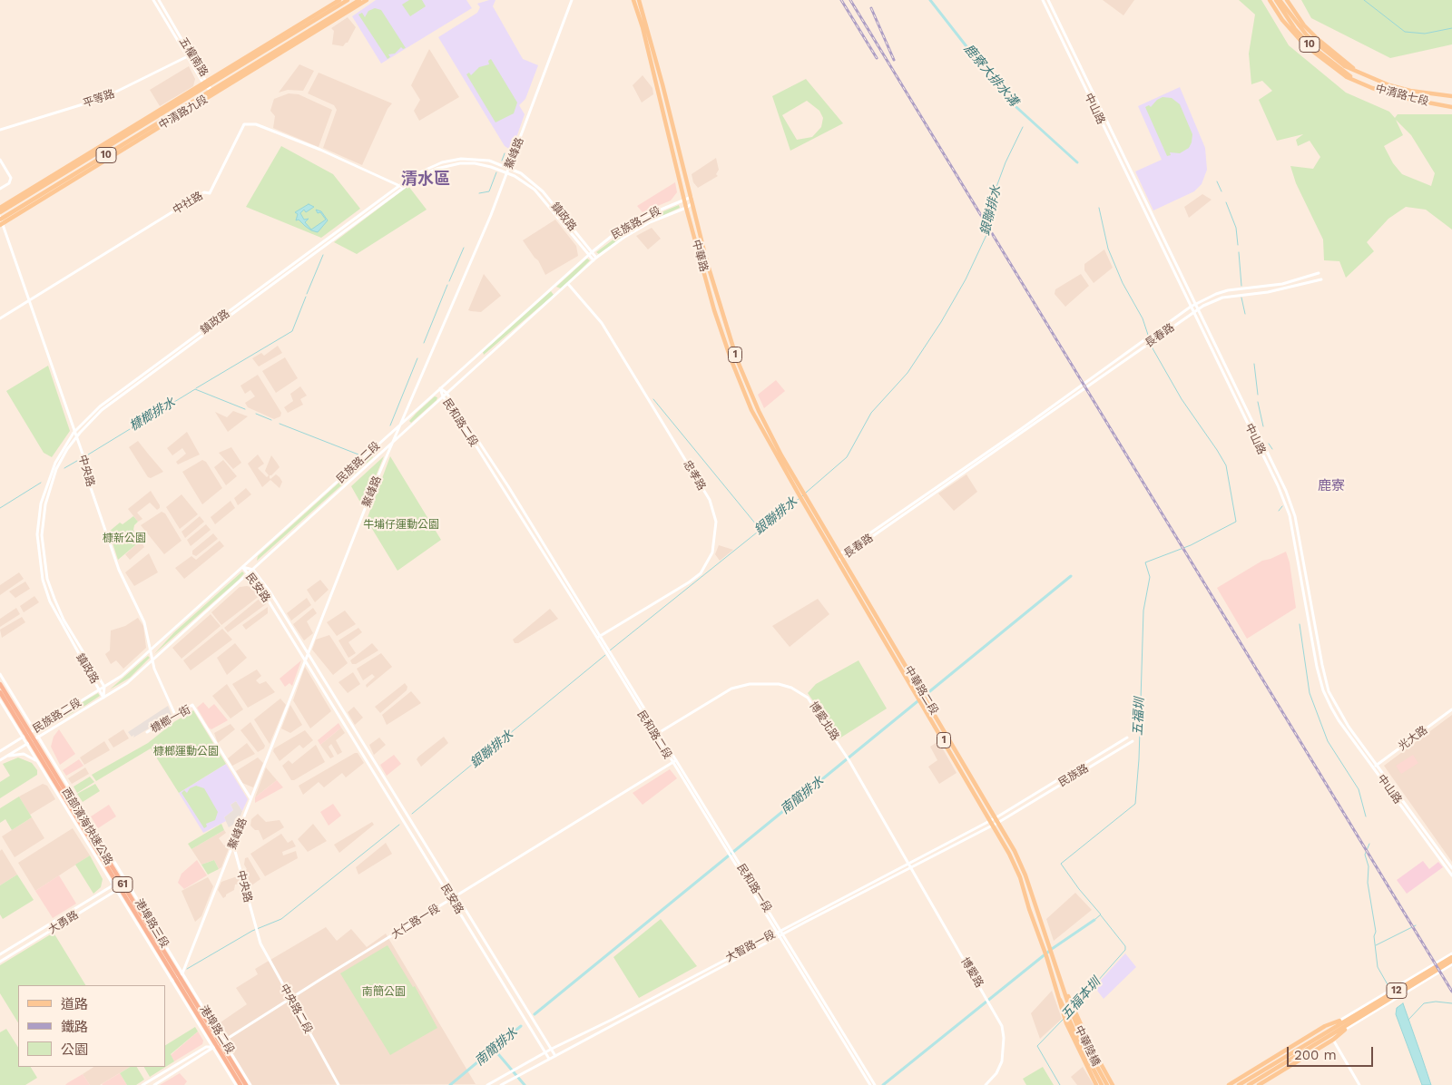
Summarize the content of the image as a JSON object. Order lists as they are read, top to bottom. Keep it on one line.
{"streets":{"highway":["西部濱海快速公路","61"],"main road":["10","中清路七段","中清路九段","中華路","1","中華路二段","12","中華陸橋"],"street":["五權南路","平等路","中山路","鰲峰路","中社路","鎮政路","民族路二段","長春路","民和路二段","中央路","忠孝路","民安路","槺榔一街","博愛北路","光大路","民族路","民和路一段","大仁路一段","大勇路","港埠路三段","大智路一段","博愛路","中央路二段","港埠路二段"]},"crossings":[["10","中清路七段"],["五權南路","平等路"],["五權南路","中清路九段"],["中山路","長春路"],["中山路","光大路"],["中清路九段","中央路"],["鰲峰路","鎮政路"],["鰲峰路","民族路二段"],["鰲峰路","中央路"],["鰲峰路","民安路"],["鰲峰路","槺榔一街"],["鰲峰路","港埠路三段"],["鰲峰路","港埠路二段"],["中社路","鎮政路"],["中社路","中央路"],["鎮政路","民族路二段"],["鎮政路","中央路"],["民族路二段","中華路"],["民族路二段","民和路二段"],["民族路二段","中央路"],["民族路二段","忠孝路"],["民族路二段","民安路"],["民族路二段","港埠路三段"],["中華路","中華路二段"],["長春路","中華路二段"],["民和路二段","忠孝路"],["民和路二段","博愛北路"],["民和路二段","民和路一段"],["民和路二段","大仁路一段"],["中央路","槺榔一街"],["中央路","中央路二段"],["民安路","大仁路一段"],["民安路","大智路一段"],["中華路二段","大智路一段"],["中華路二段","中華陸橋"],["博愛北路","大智路一段"],["博愛北路","博愛路"],["民族路","大智路一段"],["民和路一段","大仁路一段"],["民和路一段","大智路一段"],["大仁路一段","中央路二段"],["大仁路一段","港埠路二段"],["大勇路","港埠路三段"],["港埠路三段","港埠路二段"],["大智路一段","博愛路"]],"districts":["清水區","鹿寮"],"water":["鹿寮大排水溝","銀聯排水","槺榔排水","五福圳","南簡排水","五福本圳"],"parks":["牛埔仔運動公園","槺新公園","槺榔運動公園","南簡公園"],"legend":["道路","鐵路","公園"],"scale_bar":"200 m"}
